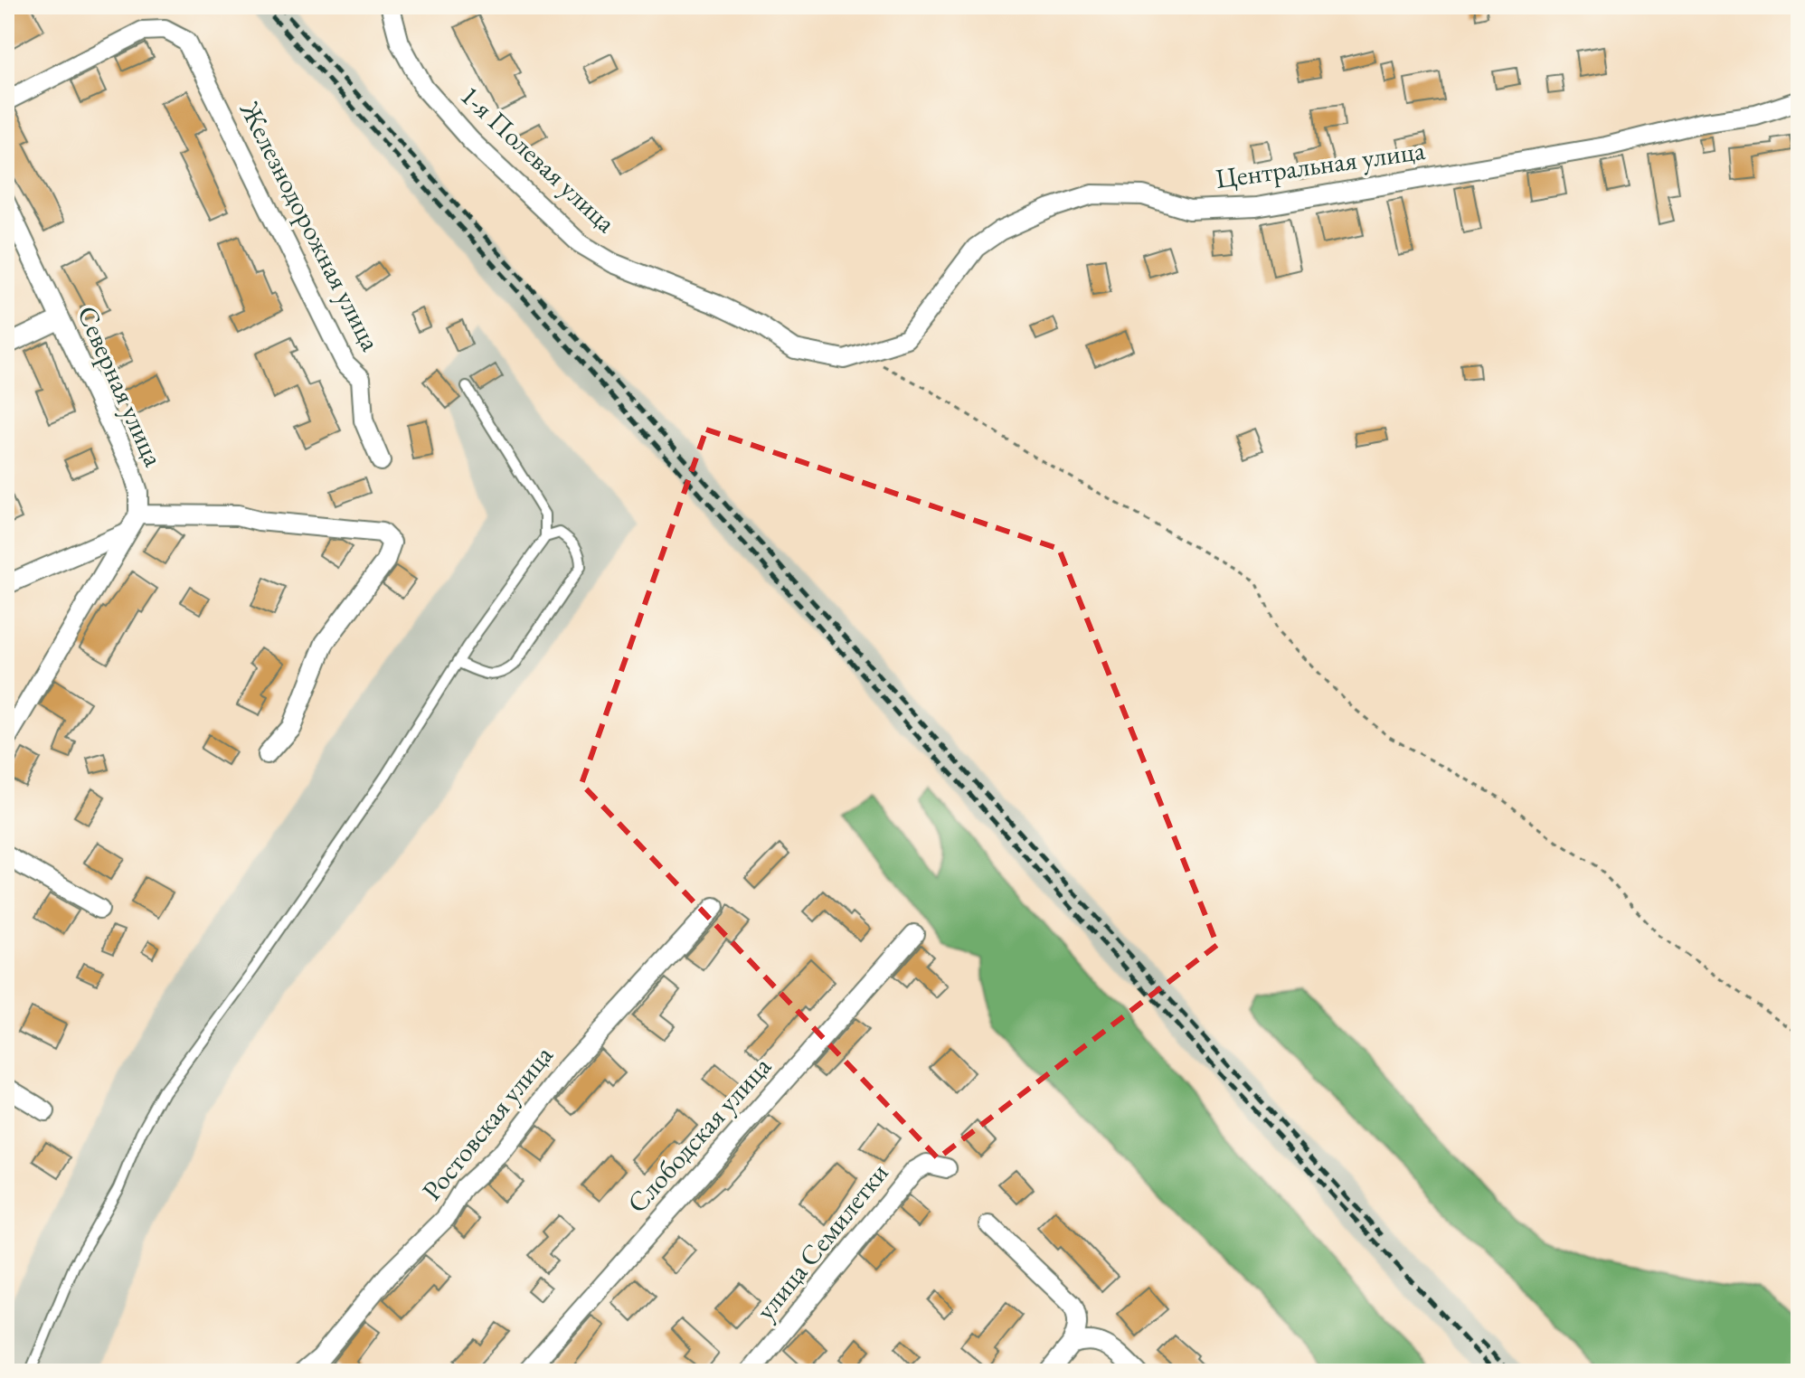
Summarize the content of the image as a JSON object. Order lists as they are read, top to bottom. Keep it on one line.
{"streets":{"street":["1-я Полевая улица","Центральная улица","Железнодорожная улица","Северная улица","Ростовская улица","Слободская улица","улица Семилетки"]},"crossings":[["1-я Полевая улица","Центральная улица"]]}
